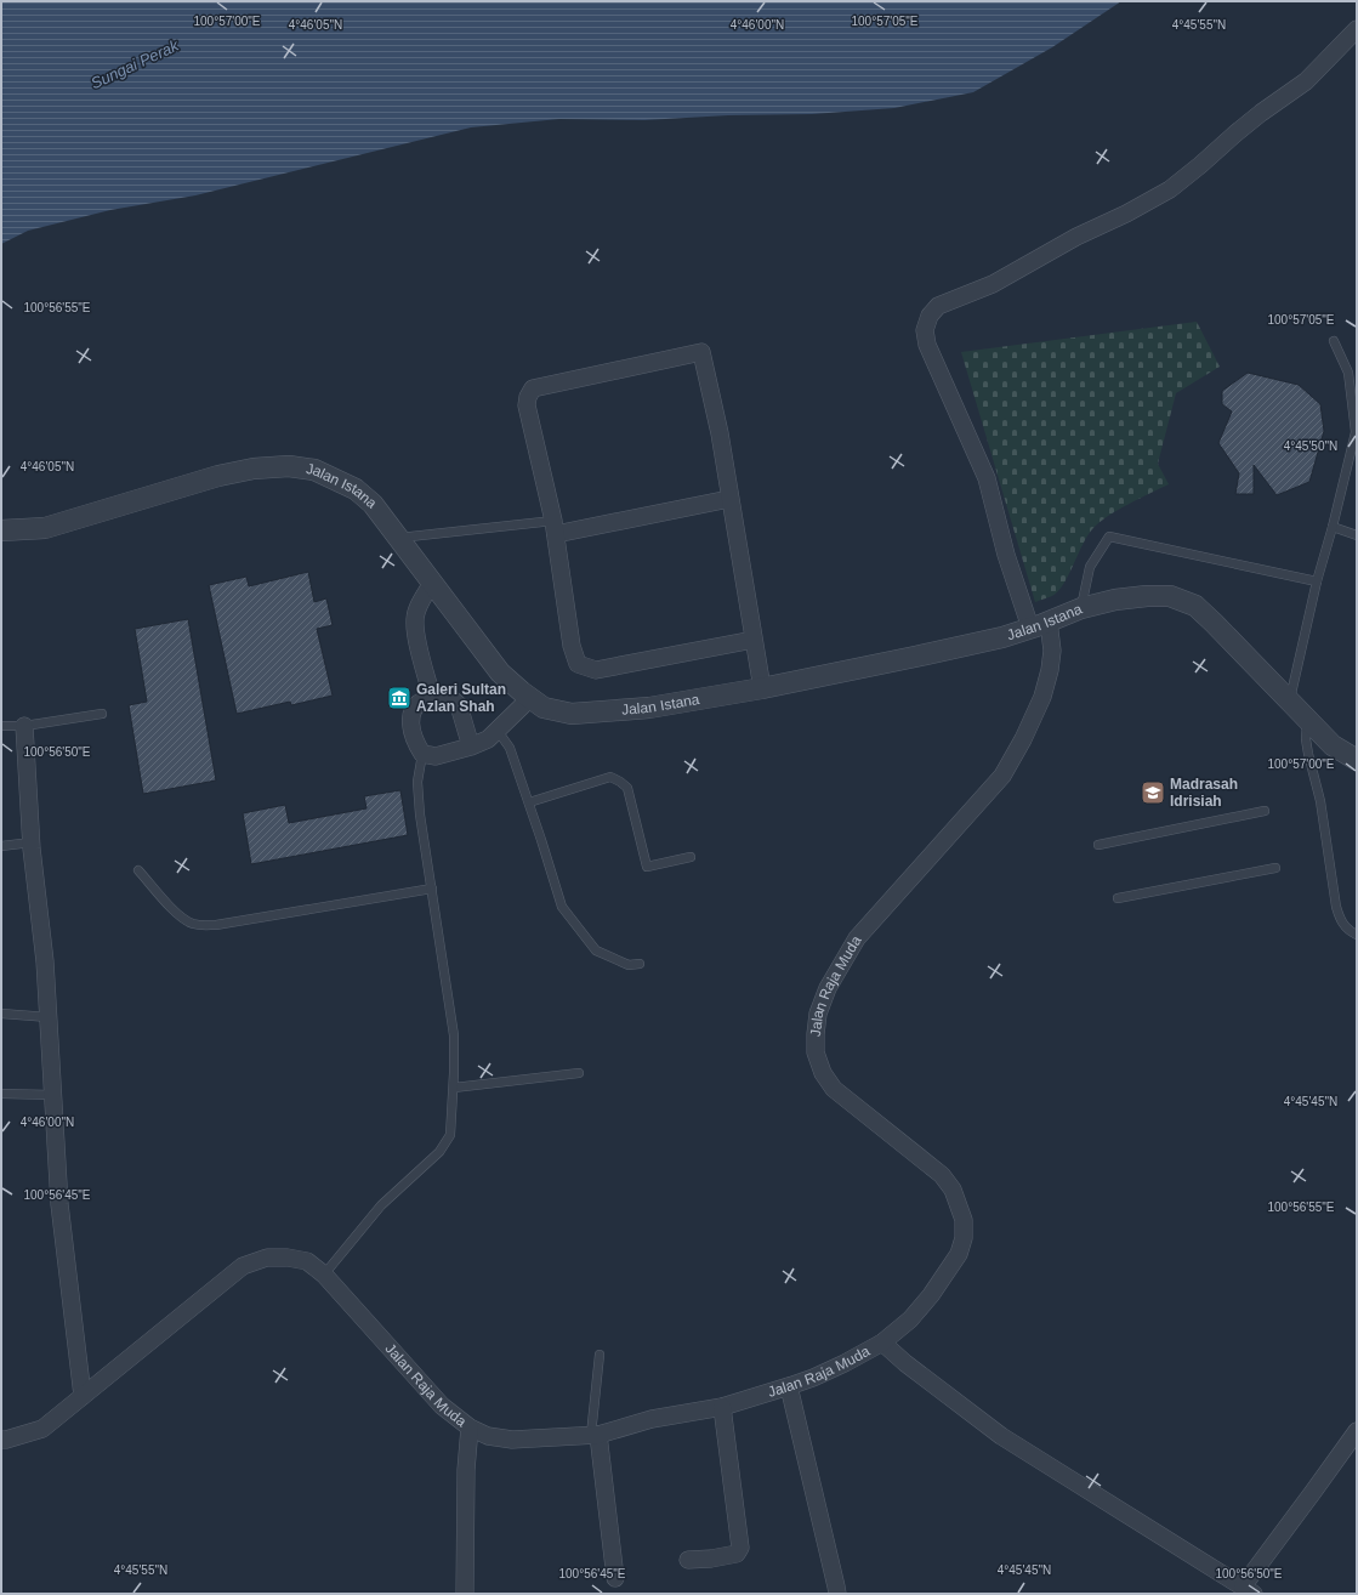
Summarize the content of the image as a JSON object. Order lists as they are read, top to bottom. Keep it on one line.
{"streets":{"street":["Jalan Istana","Jalan Raja Muda"]},"crossings":[["Jalan Istana","Jalan Raja Muda"]],"water":["Sungai Perak"],"places":{"museum":["Galeri Sultan Azlan Shah"],"school or university":["Madrasah Idrisiah"]},"coordinates":["100°57'00\"E","100°57'05\"E","4°46'05\"N","4°46'00\"N","4°45'55\"N","100°56'55\"E","4°45'50\"N","100°56'50\"E","4°45'45\"N","100°56'45\"E"]}
